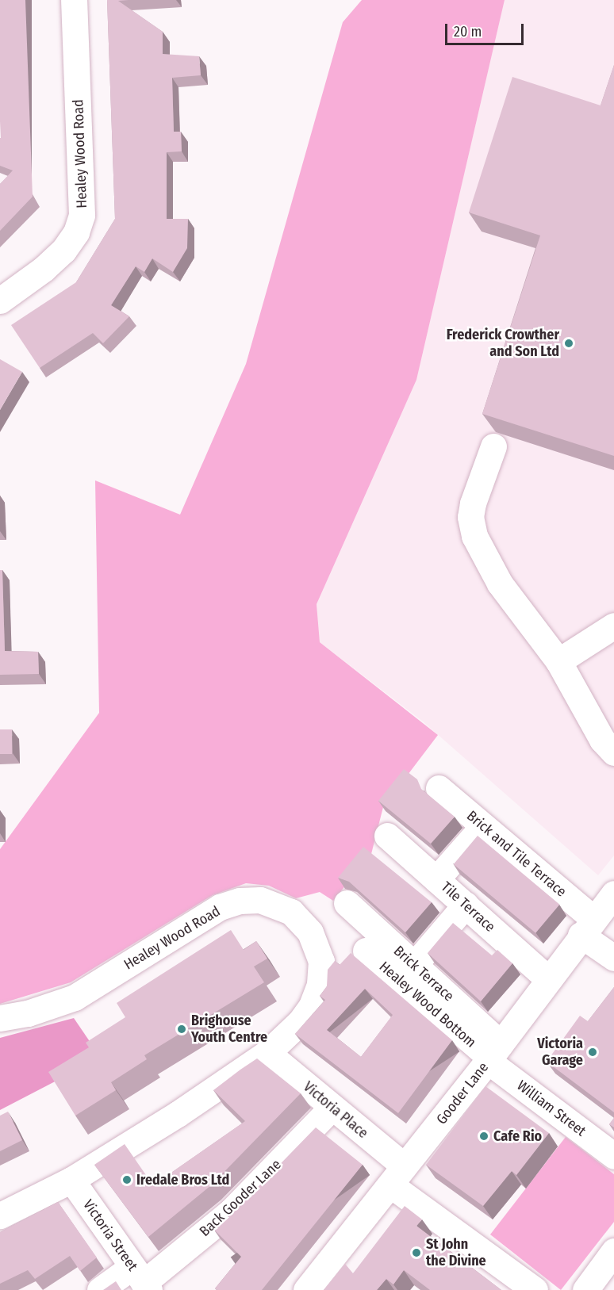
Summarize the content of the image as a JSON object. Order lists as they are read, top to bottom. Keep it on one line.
{"streets":{"street":["Healey Wood Road","Brick and Tile Terrace","Tile Terrace","Brick Terrace","Healey Wood Bottom","Gooder Lane","William Street","Victoria Place","Back Gooder Lane","Victoria Street"]},"crossings":[["Healey Wood Road","Victoria Place"],["Healey Wood Road","Victoria Street"],["Brick and Tile Terrace","Gooder Lane"],["Tile Terrace","Gooder Lane"],["Brick Terrace","Healey Wood Bottom"],["Healey Wood Bottom","Gooder Lane"],["Healey Wood Bottom","William Street"],["Gooder Lane","William Street"],["Gooder Lane","Victoria Place"],["Victoria Place","Back Gooder Lane"],["Back Gooder Lane","Victoria Street"]],"places":["Frederick Crowther and Son Ltd","Brighouse Youth Centre","Victoria Garage","Cafe Rio","Iredale Bros Ltd","St John the Divine"],"scale_bar":"20 m"}
